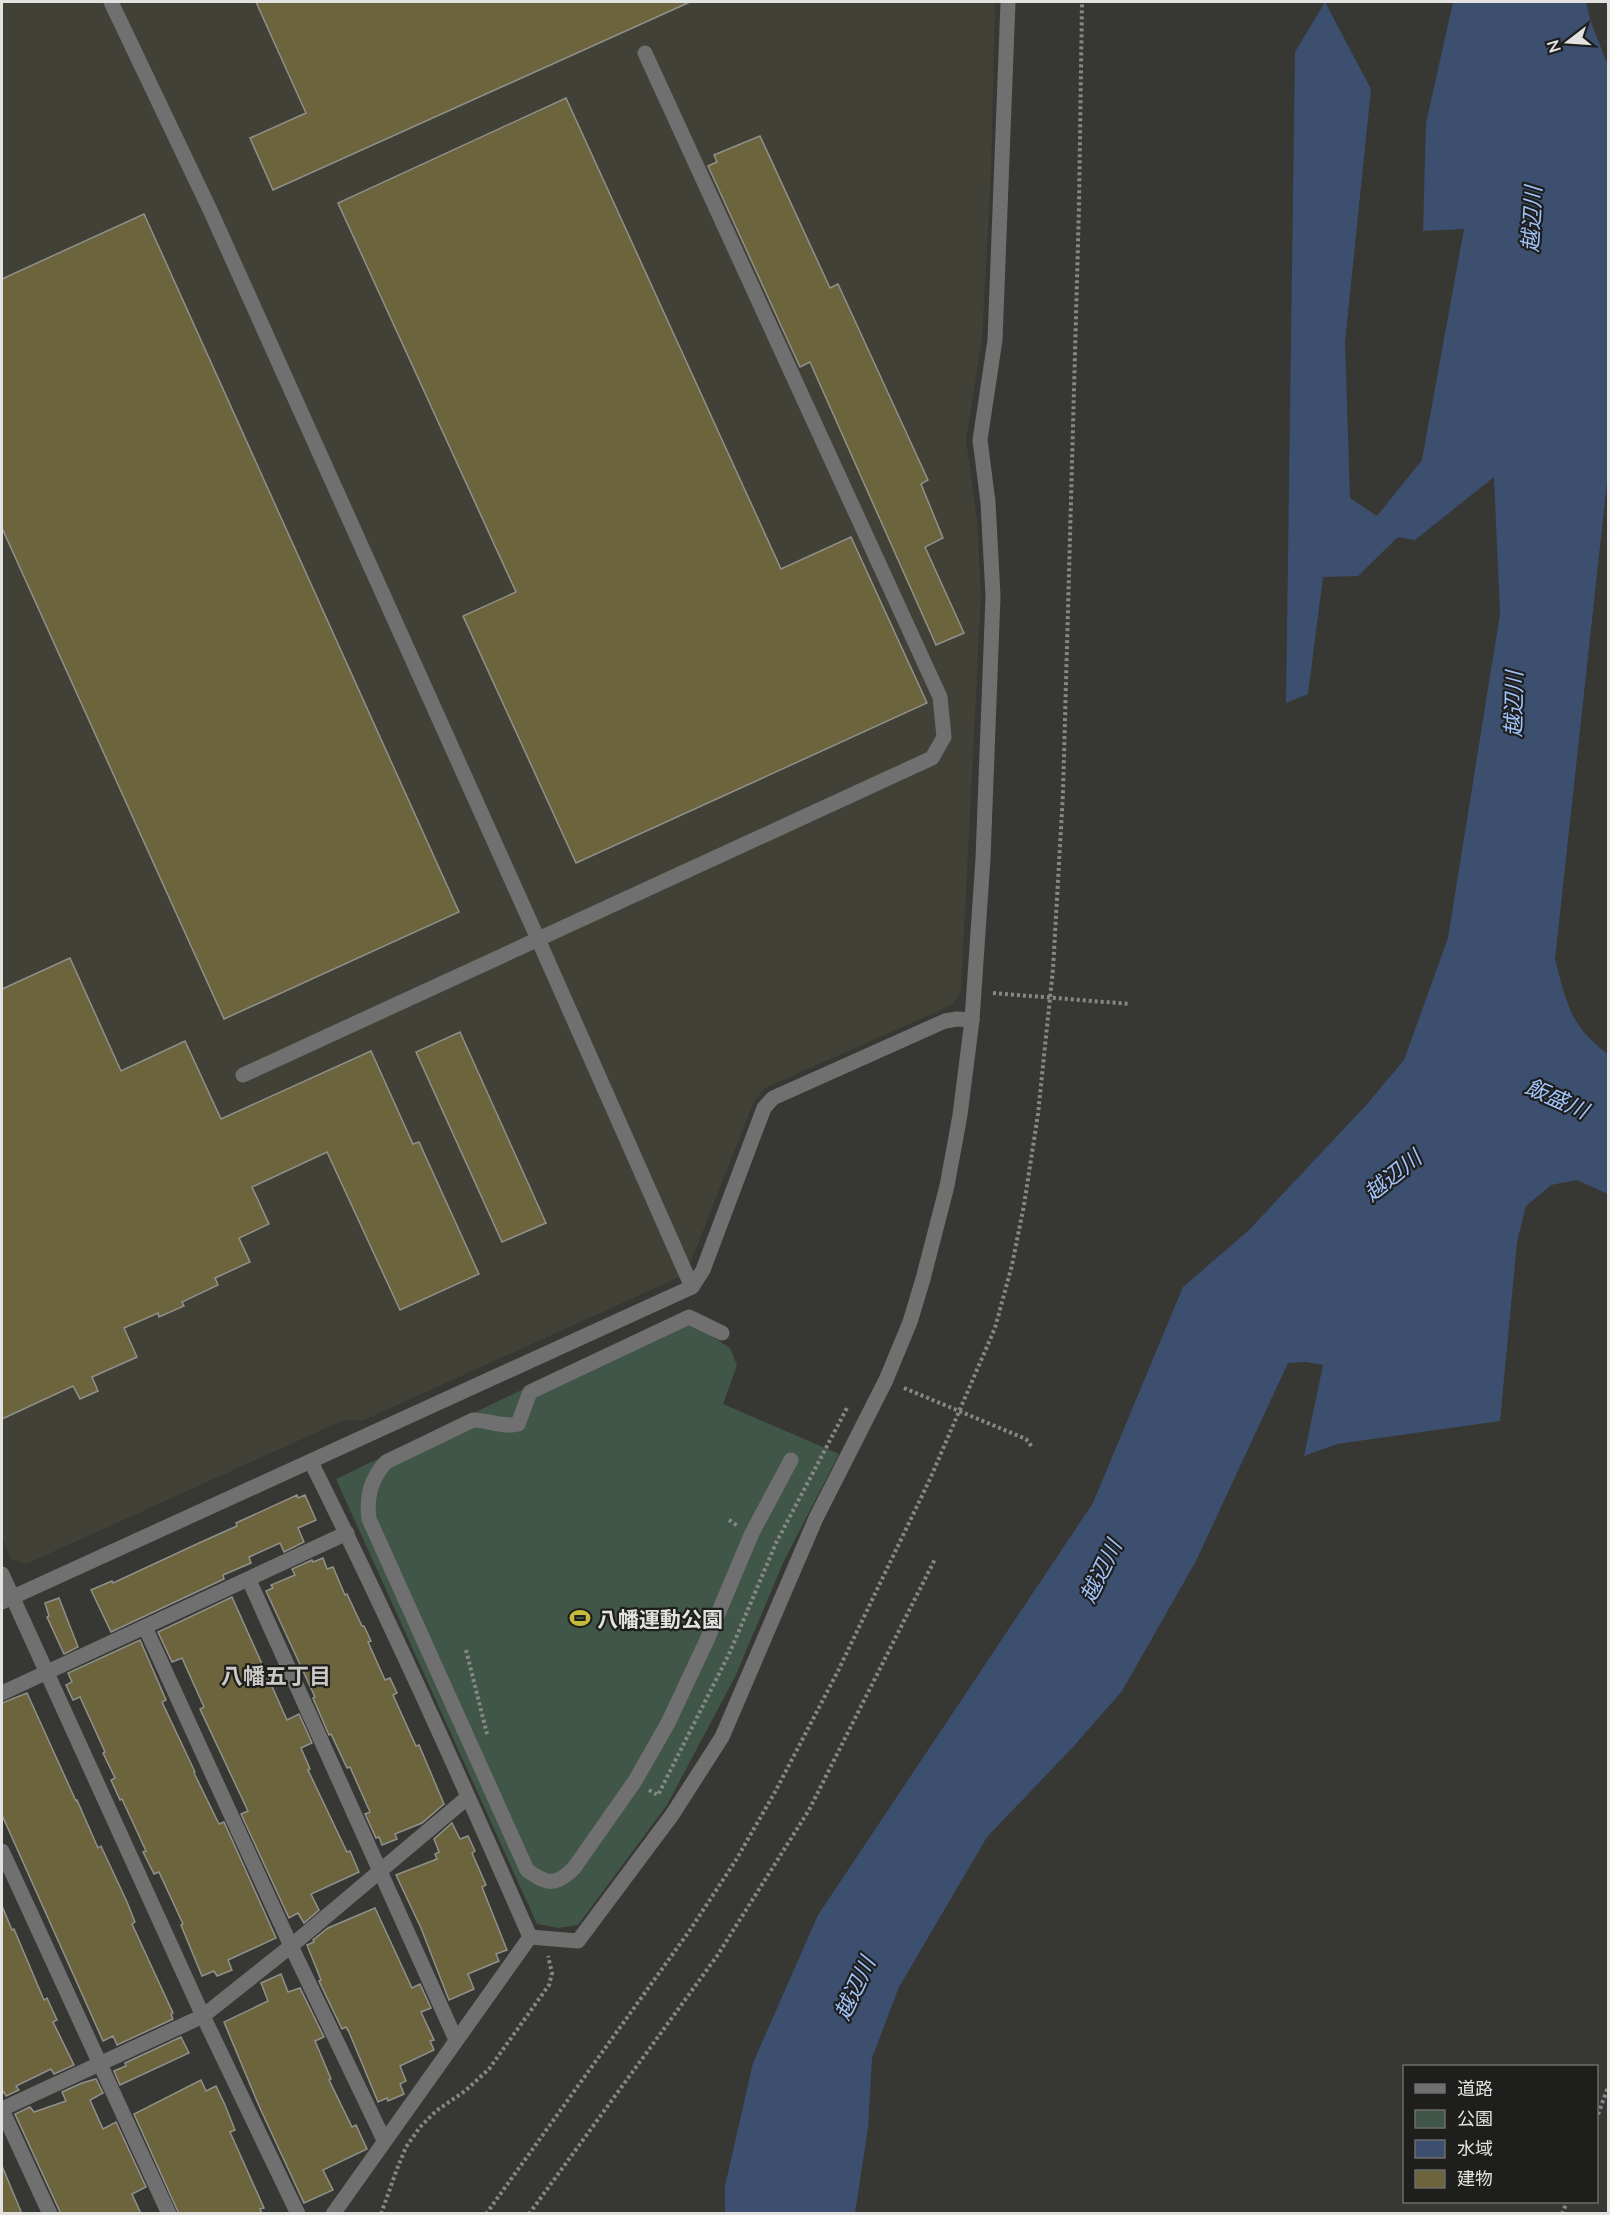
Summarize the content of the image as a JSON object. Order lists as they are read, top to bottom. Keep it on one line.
{"districts":["八幡五丁目"],"water":["越辺川","飯盛川"],"places":{"sports":["八幡運動公園"]},"legend":["道路","公園","水域","建物"],"north":"left"}
